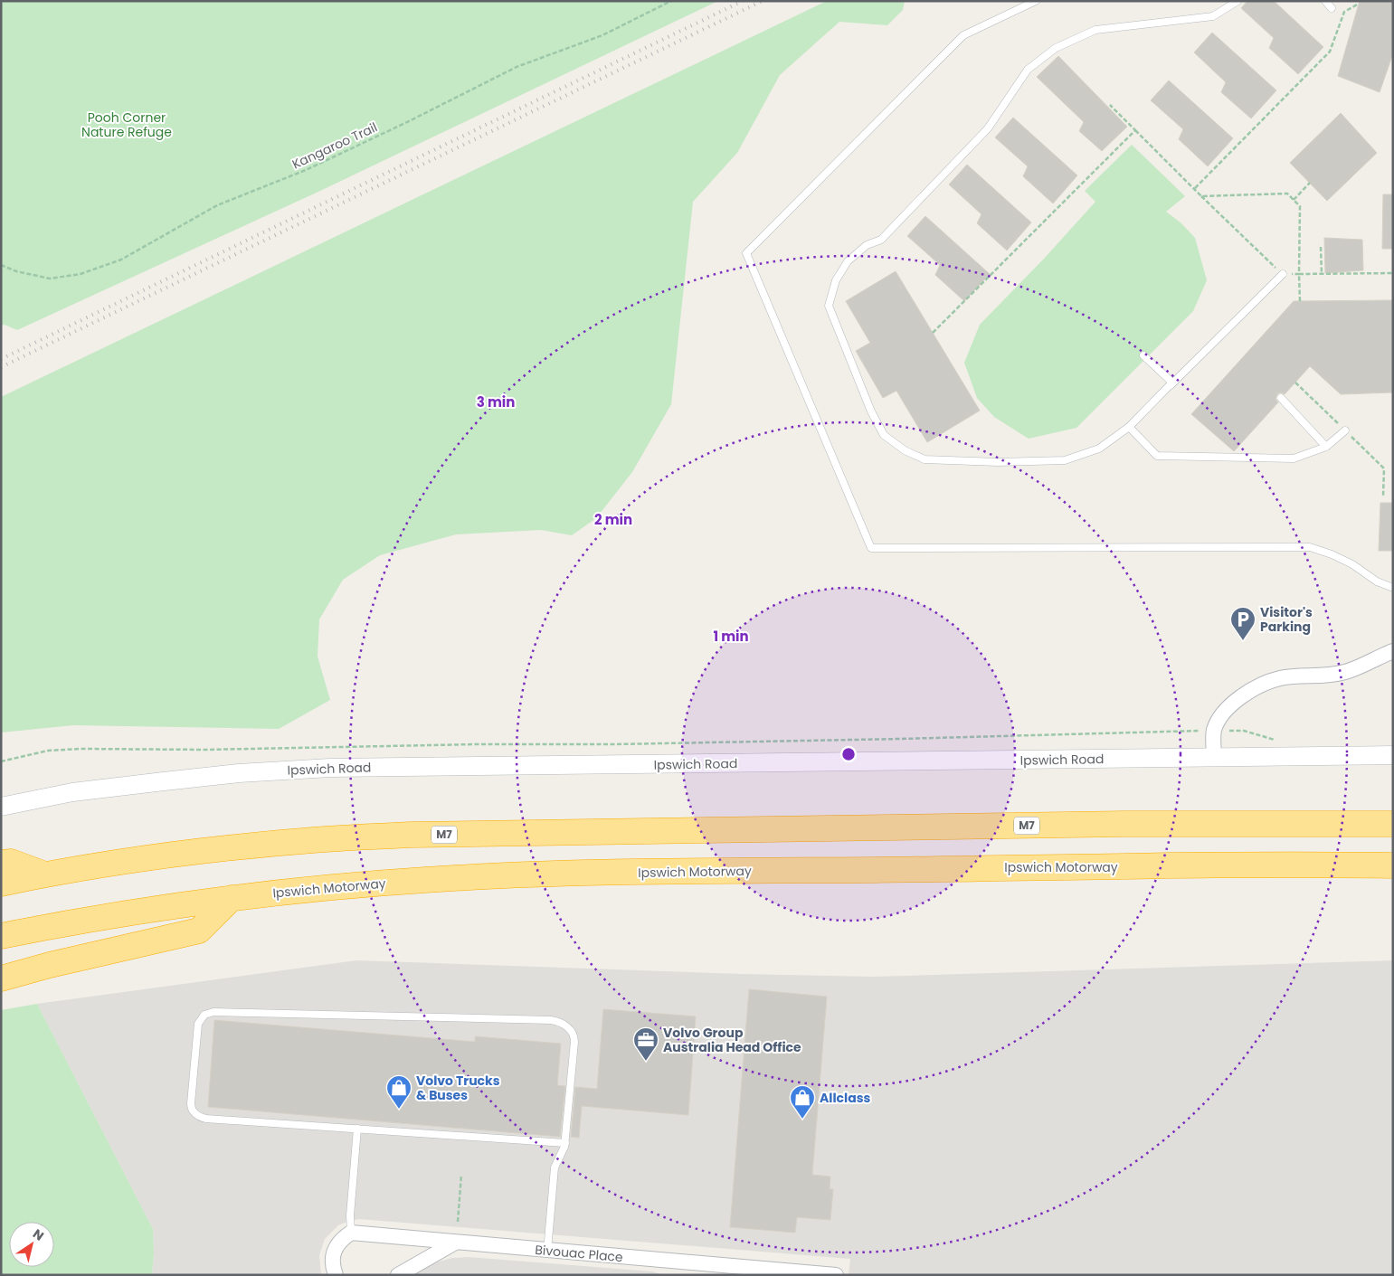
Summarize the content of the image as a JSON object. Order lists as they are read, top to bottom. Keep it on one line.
{"streets":{"highway":["M7","Ipswich Motorway"],"street":["Ipswich Road","Bivouac Place"],"path":["Kangaroo Trail"]},"parks":["Pooh Corner Nature Refuge"],"places":{"parking":["Visitor's Parking"],"office":["Volvo Group Australia Head Office"],"shop":["Volvo Trucks & Buses","Allclass"]},"north":"top right","rings":["3 min","2 min","1 min"]}
